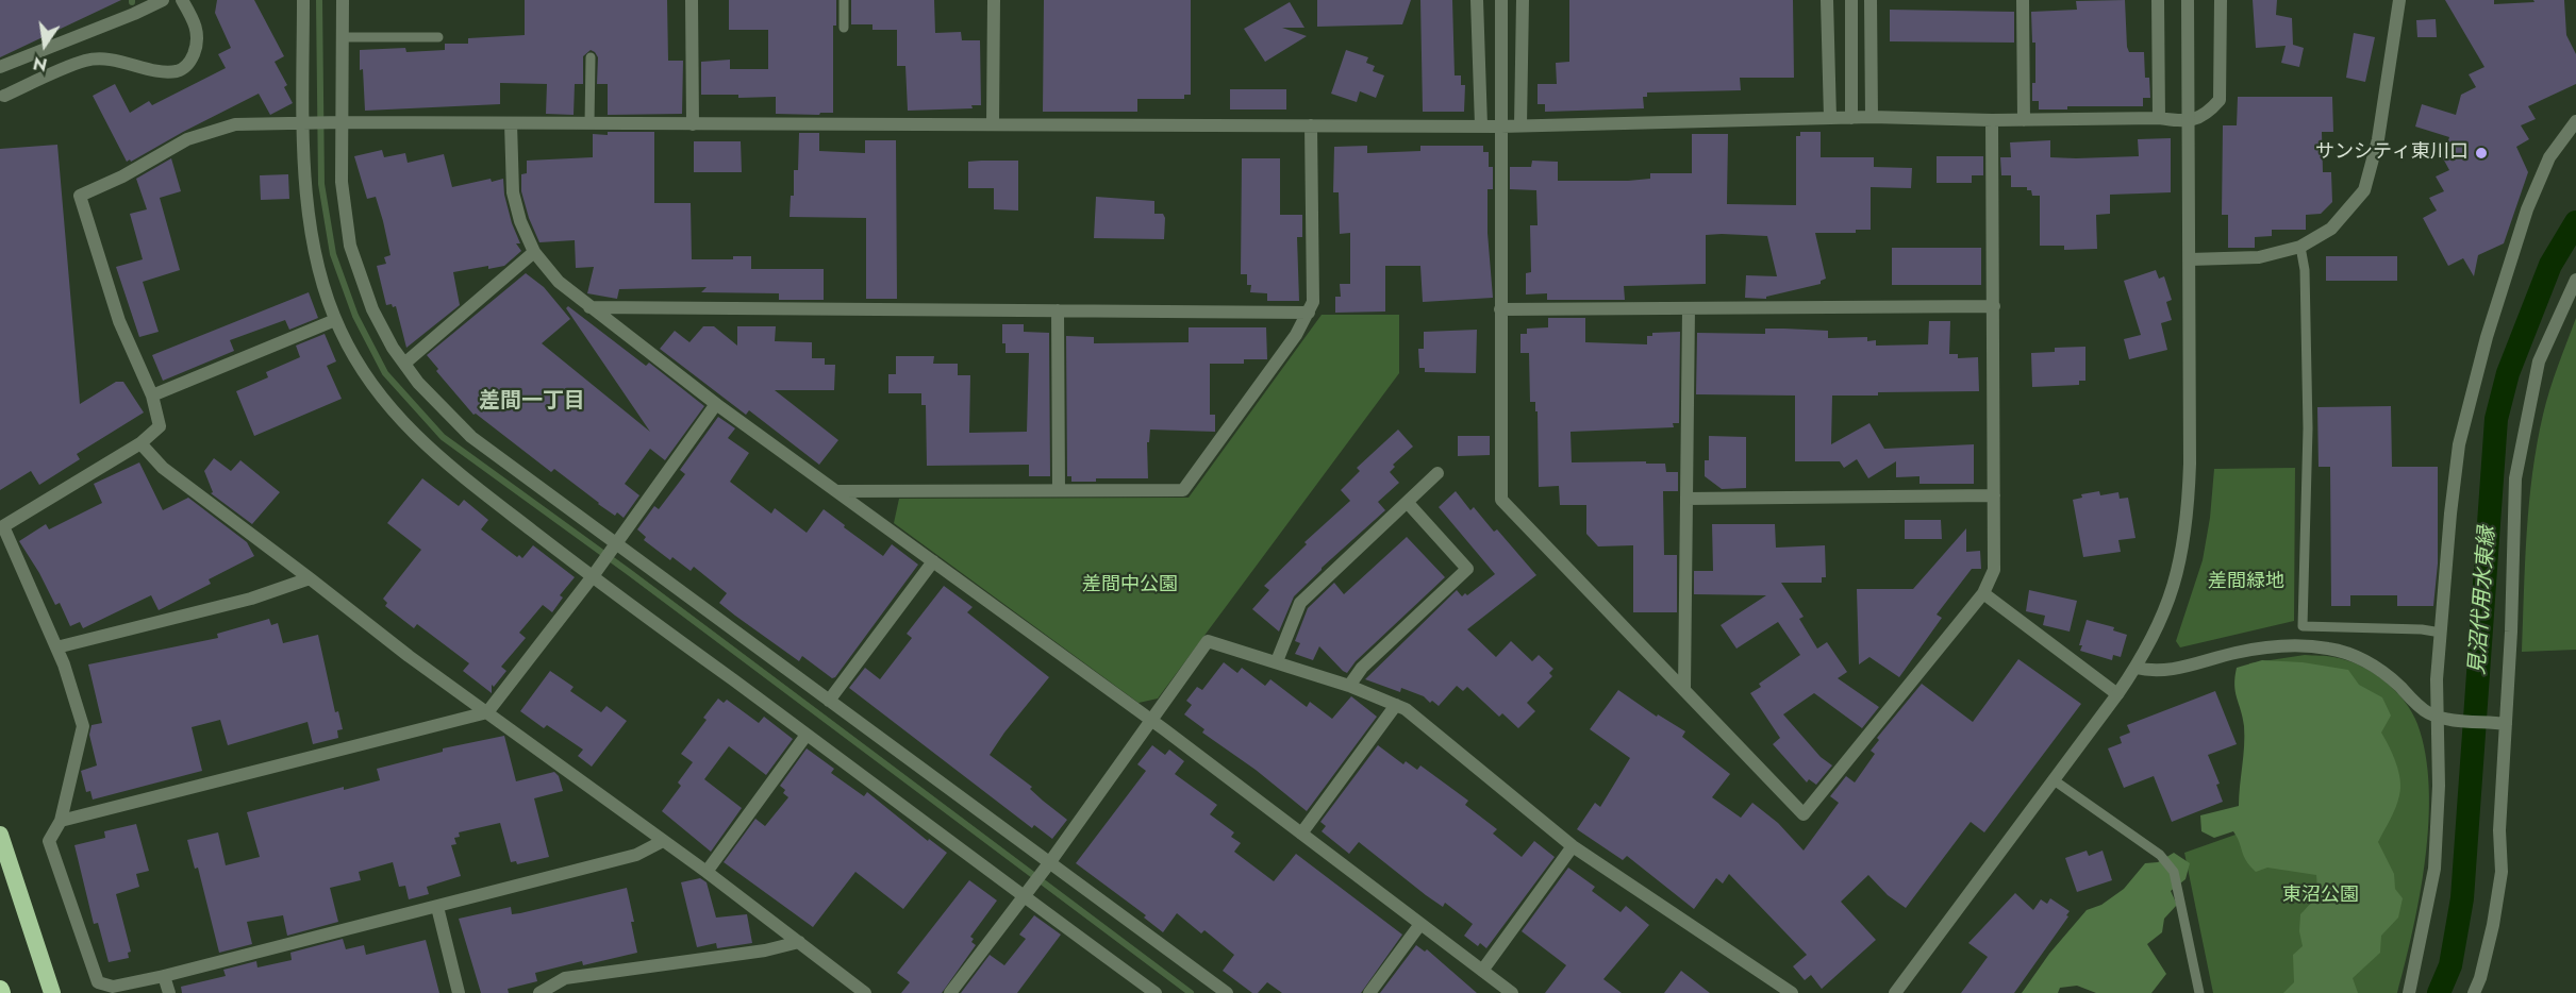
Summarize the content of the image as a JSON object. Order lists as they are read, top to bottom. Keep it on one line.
{"districts":["差間一丁目"],"water":["見沼代用水東縁"],"parks":["差間緑地","差間中公園","東沼公園"],"places":["サンシティ東川口"],"north":"bottom"}
